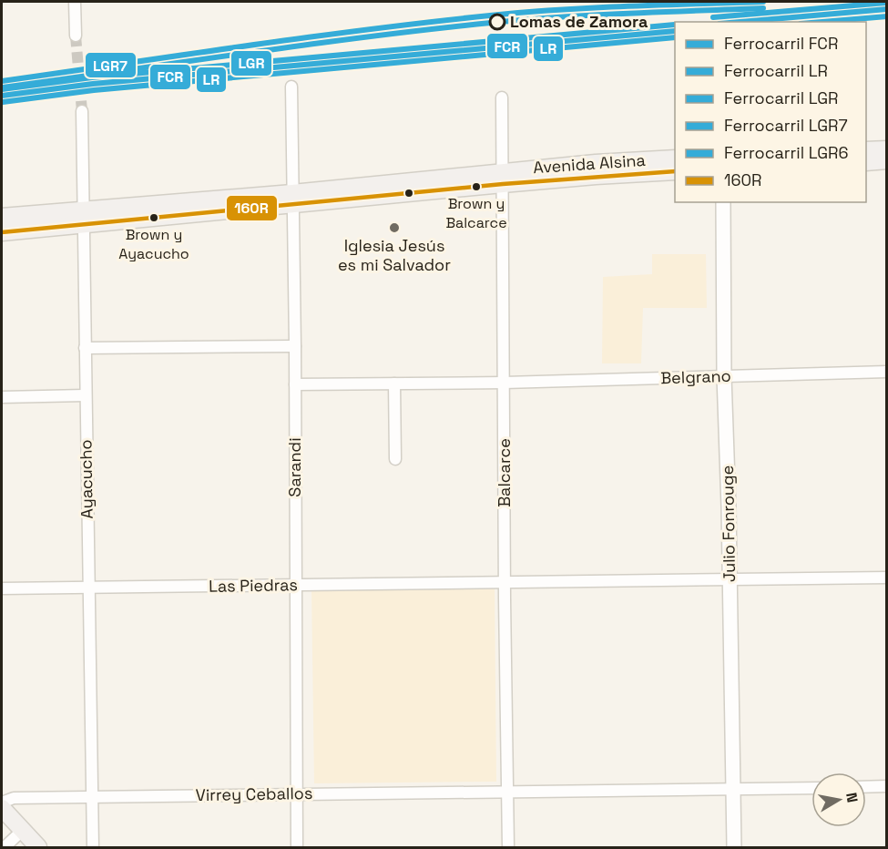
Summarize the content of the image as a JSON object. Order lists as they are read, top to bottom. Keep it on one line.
{"streets":{"main road":["Avenida Alsina"],"street":["Belgrano","Sarandi","Balcarce","Ayacucho","Julio Fonrouge","Las Piedras","Virrey Ceballos"]},"crossings":[["Avenida Alsina","Balcarce"],["Belgrano","Sarandi"],["Belgrano","Balcarce"],["Belgrano","Julio Fonrouge"],["Sarandi","Las Piedras"],["Sarandi","Virrey Ceballos"],["Balcarce","Las Piedras"],["Balcarce","Virrey Ceballos"],["Ayacucho","Las Piedras"],["Ayacucho","Virrey Ceballos"],["Julio Fonrouge","Las Piedras"],["Julio Fonrouge","Virrey Ceballos"]],"places":["Lomas de Zamora","Brown y Balcarce","Brown y Ayacucho","Iglesia Jesús es mi Salvador"],"lines":["rail line LGR7","rail line LGR","rail line LGR6","rail line FCR","rail line LR","transit line 160R"],"legend":["Ferrocarril FCR","Ferrocarril LR","Ferrocarril LGR","Ferrocarril LGR7","Ferrocarril LGR6","160R"],"north":"right"}
